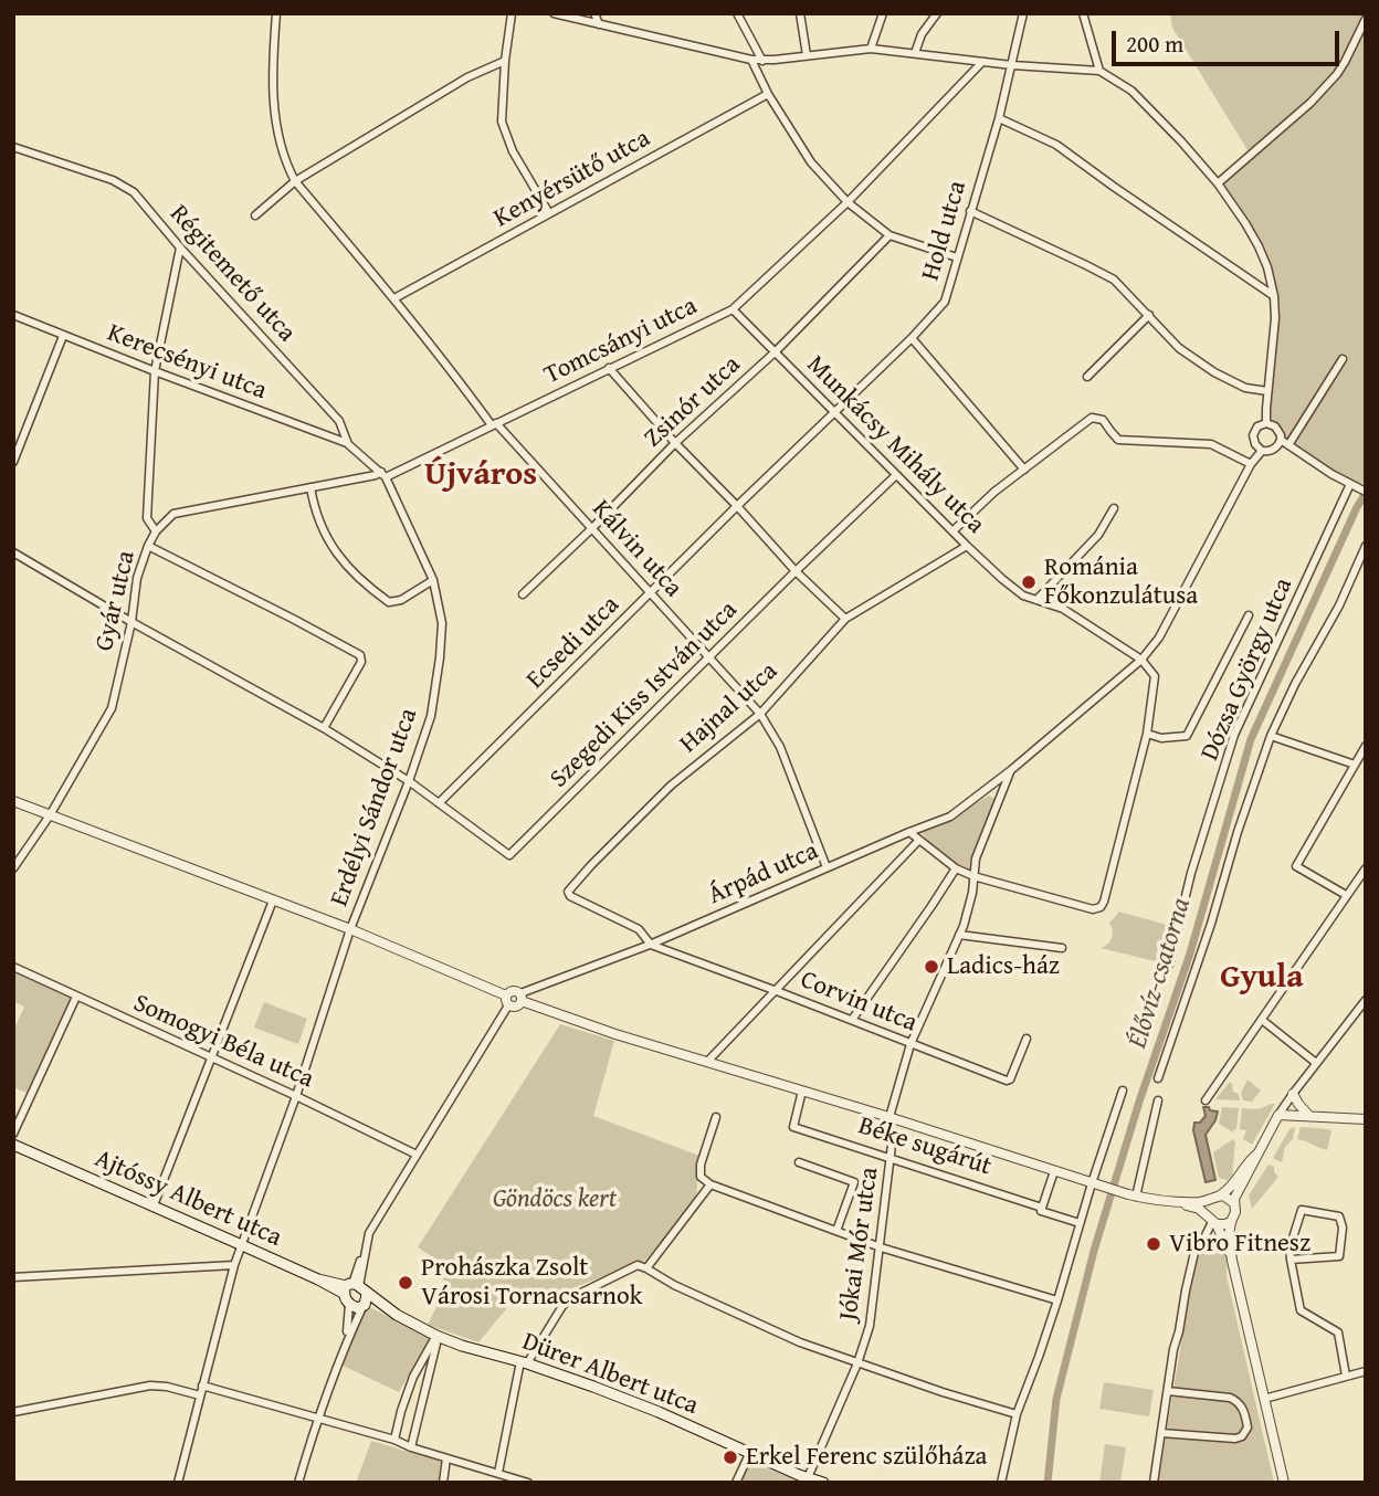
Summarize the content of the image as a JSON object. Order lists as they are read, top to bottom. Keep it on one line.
{"streets":{"main road":["Ajtóssy Albert utca","Dürer Albert utca"],"street":["Kenyérsütő utca","Hold utca","Régitemető utca","Tomcsányi utca","Kerecsényi utca","Zsinór utca","Munkácsy Mihály utca","Kálvin utca","Gyár utca","Ecsedi utca","Dózsa György utca","Szegedi Kiss István utca","Hajnal utca","Erdélyi Sándor utca","Árpád utca","Corvin utca","Somogyi Béla utca","Béke sugárút","Jókai Mór utca"]},"crossings":[["Kenyérsütő utca","Kálvin utca"],["Hold utca","Munkácsy Mihály utca"],["Hold utca","Ecsedi utca"],["Régitemető utca","Tomcsányi utca"],["Régitemető utca","Kerecsényi utca"],["Régitemető utca","Gyár utca"],["Régitemető utca","Erdélyi Sándor utca"],["Tomcsányi utca","Munkácsy Mihály utca"],["Tomcsányi utca","Kálvin utca"],["Tomcsányi utca","Gyár utca"],["Tomcsányi utca","Erdélyi Sándor utca"],["Kerecsényi utca","Gyár utca"],["Zsinór utca","Munkácsy Mihály utca"],["Zsinór utca","Kálvin utca"],["Munkácsy Mihály utca","Ecsedi utca"],["Munkácsy Mihály utca","Szegedi Kiss István utca"],["Munkácsy Mihály utca","Hajnal utca"],["Munkácsy Mihály utca","Árpád utca"],["Kálvin utca","Ecsedi utca"],["Kálvin utca","Szegedi Kiss István utca"],["Kálvin utca","Hajnal utca"],["Kálvin utca","Árpád utca"],["Gyár utca","Szegedi Kiss István utca"],["Ecsedi utca","Szegedi Kiss István utca"],["Szegedi Kiss István utca","Erdélyi Sándor utca"],["Hajnal utca","Corvin utca"],["Erdélyi Sándor utca","Somogyi Béla utca"],["Erdélyi Sándor utca","Ajtóssy Albert utca"],["Árpád utca","Corvin utca"],["Árpád utca","Jókai Mór utca"],["Corvin utca","Jókai Mór utca"],["Béke sugárút","Jókai Mór utca"],["Ajtóssy Albert utca","Dürer Albert utca"],["Jókai Mór utca","Dürer Albert utca"]],"districts":["Újváros","Gyula"],"water":["Élővíz-csatorna"],"parks":["Göndöcs kert"],"places":["Románia Főkonzulátusa","Ladics-ház","Vibro Fitnesz","Prohászka Zsolt Városi Tornacsarnok","Erkel Ferenc szülőháza"],"scale_bar":"200 m"}
